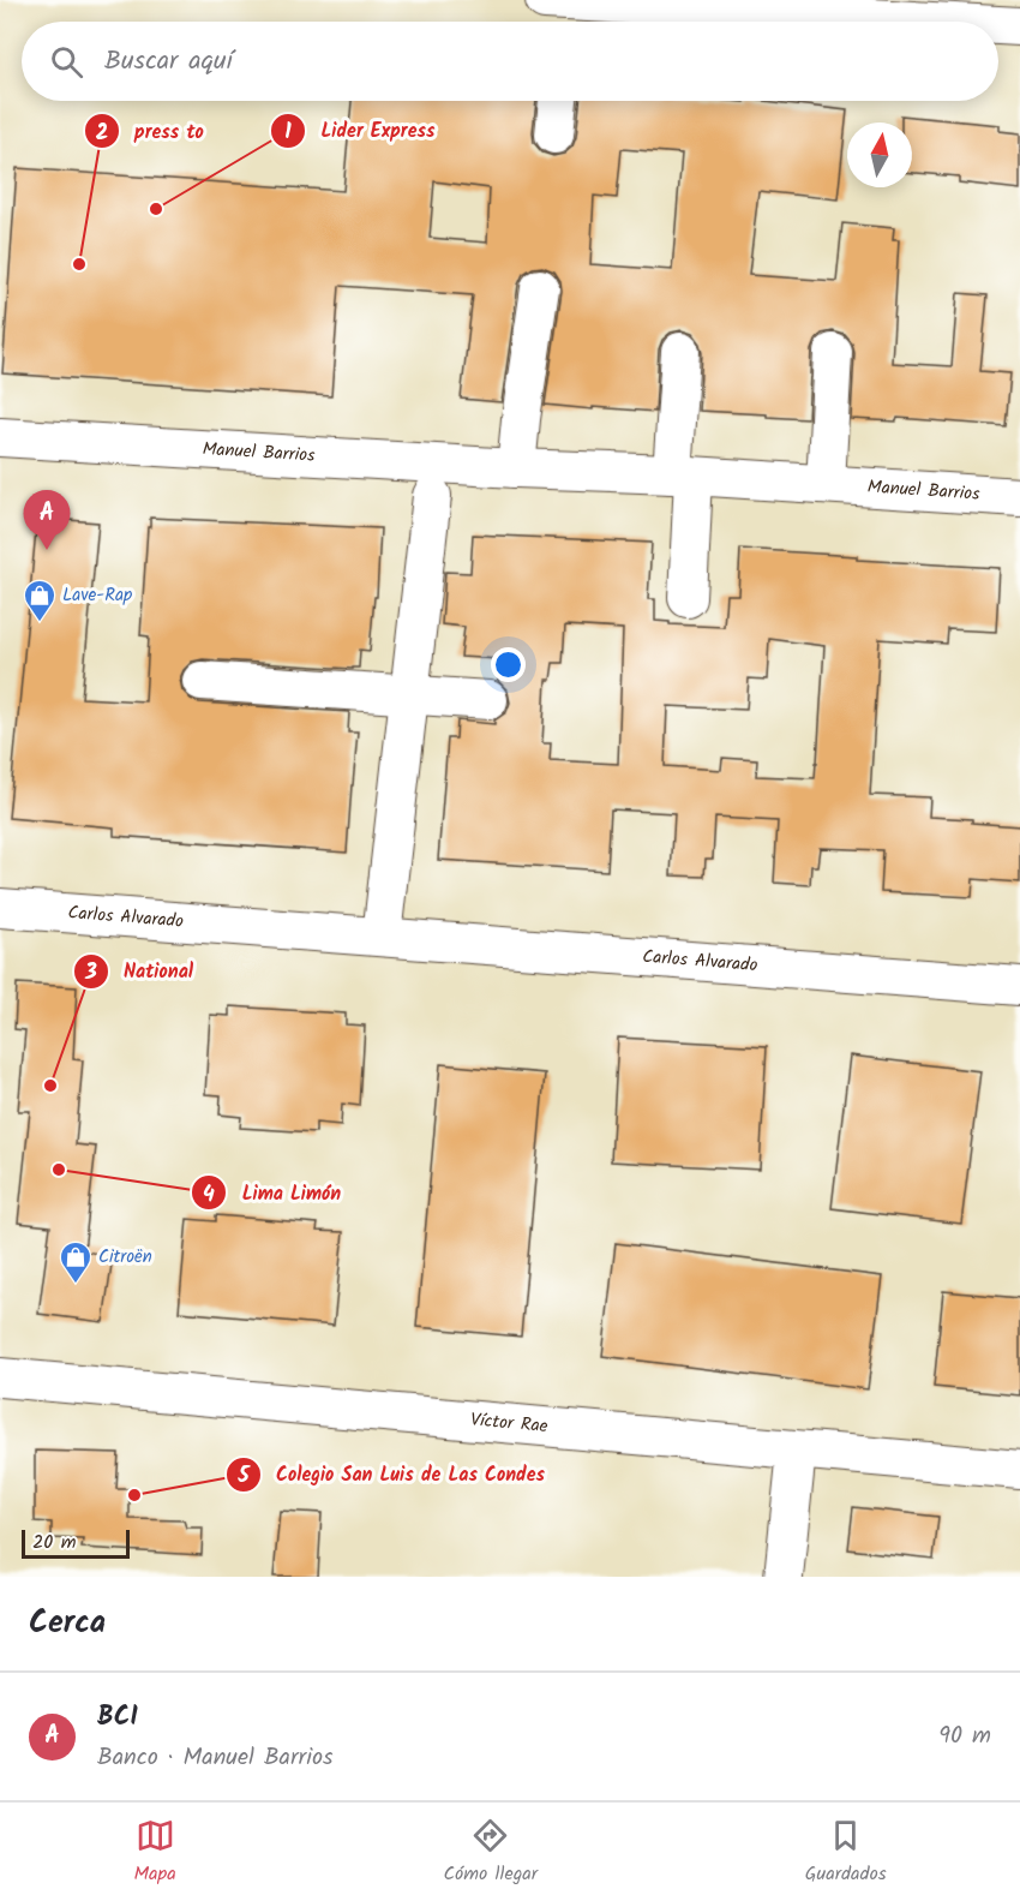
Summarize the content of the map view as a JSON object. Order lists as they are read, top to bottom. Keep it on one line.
{"streets":{"street":["Manuel Barrios","Carlos Alvarado","Víctor Rae"]},"places":{"other":["Lider Express","press to","National","Lima Limón","Colegio San Luis de Las Condes"],"shop":["Lave-Rap","Citroën"]},"scale_bar":"20 m","north":"top","page":{"search":"Buscar aquí","pins":"A","scale":"20 m","heading":"Cerca","list":[{"mark":"A","name":"BCI","note":"Banco · Manuel Barrios","value":"90 m"}],"nav":["Mapa","Cómo llegar","Guardados"]}}
